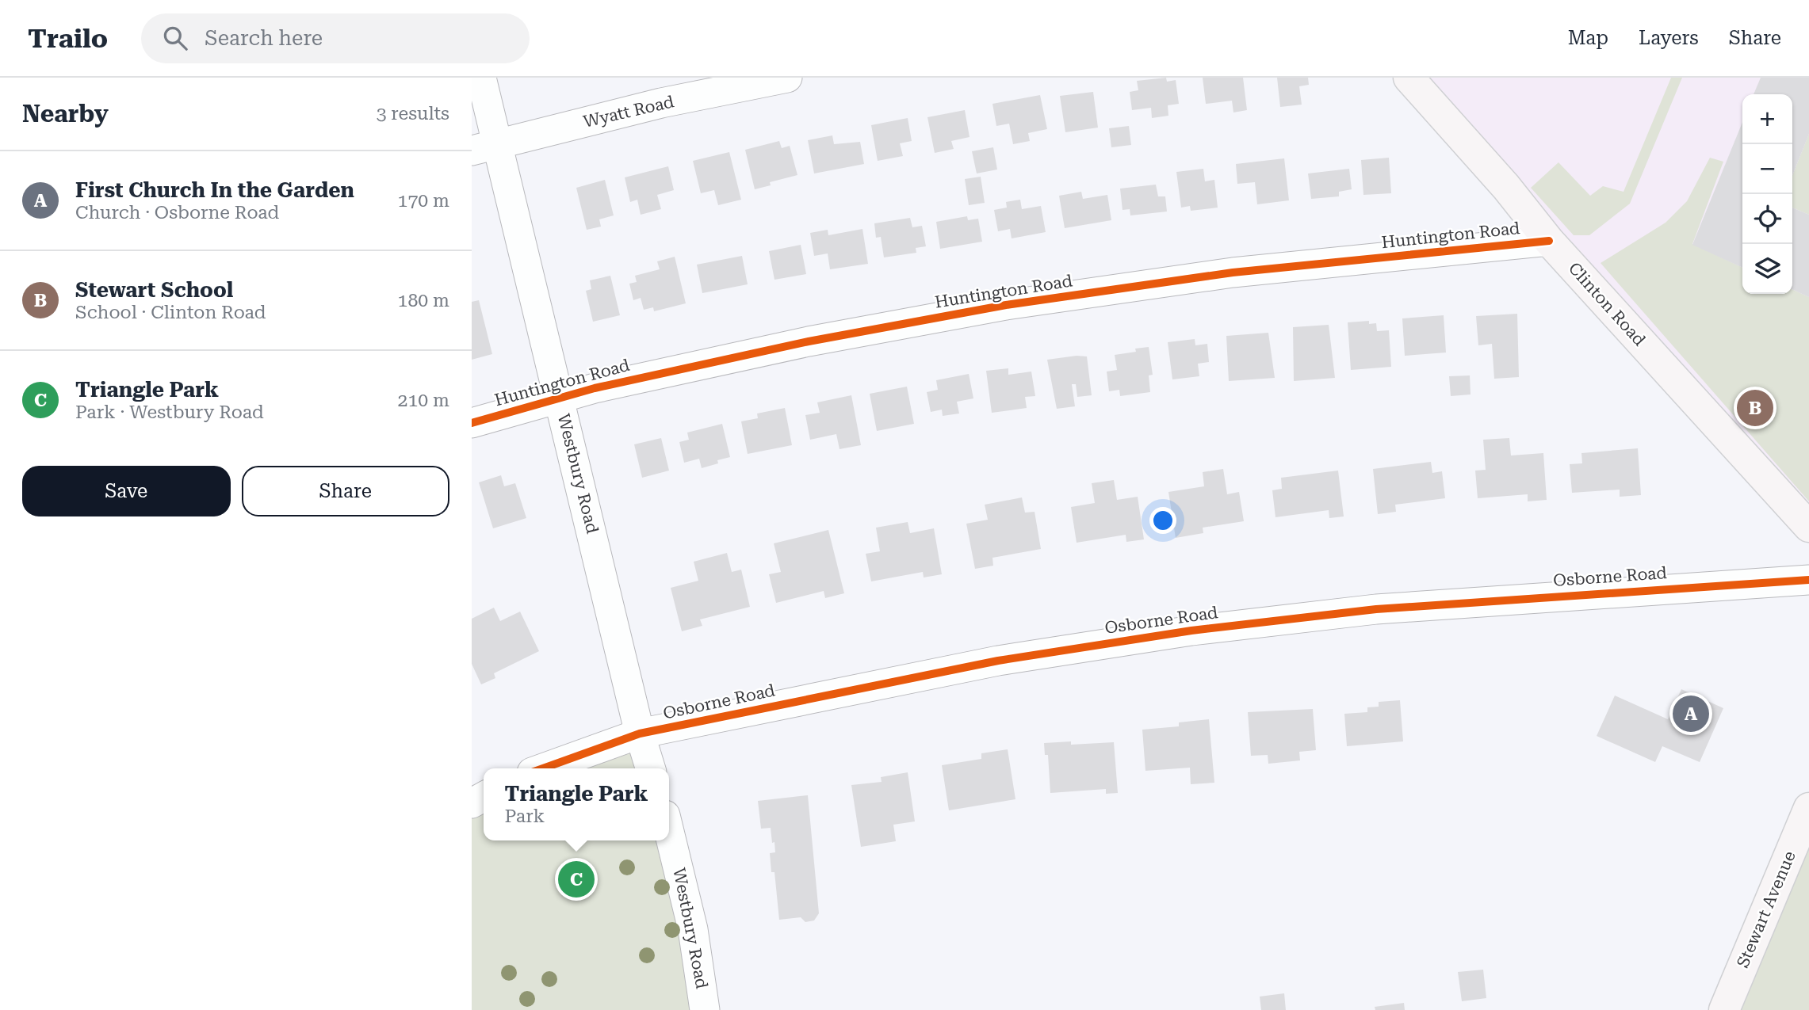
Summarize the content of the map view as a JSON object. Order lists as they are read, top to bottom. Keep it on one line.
{"streets":{"main road":["Clinton Road","Stewart Avenue"],"street":["Wyatt Road","Huntington Road","Westbury Road","Osborne Road"]},"crossings":[["Wyatt Road","Westbury Road"],["Huntington Road","Clinton Road"],["Huntington Road","Westbury Road"],["Westbury Road","Osborne Road"]],"page":{"header":"Trailo","search":"Search here","nav":["Map","Layers","Share"],"heading":["Nearby","3 results"],"map_buttons":["+","−"],"list":[{"mark":"A","name":"First Church In the Garden","note":"Church · Osborne Road","value":"170 m"},{"mark":"B","name":"Stewart School","note":"School · Clinton Road","value":"180 m"},{"mark":"C","name":"Triangle Park","note":"Park · Westbury Road","value":"210 m"}],"pins":["B","A","C"],"buttons":["Save","Share"],"popup":["Triangle Park","Park"]}}
